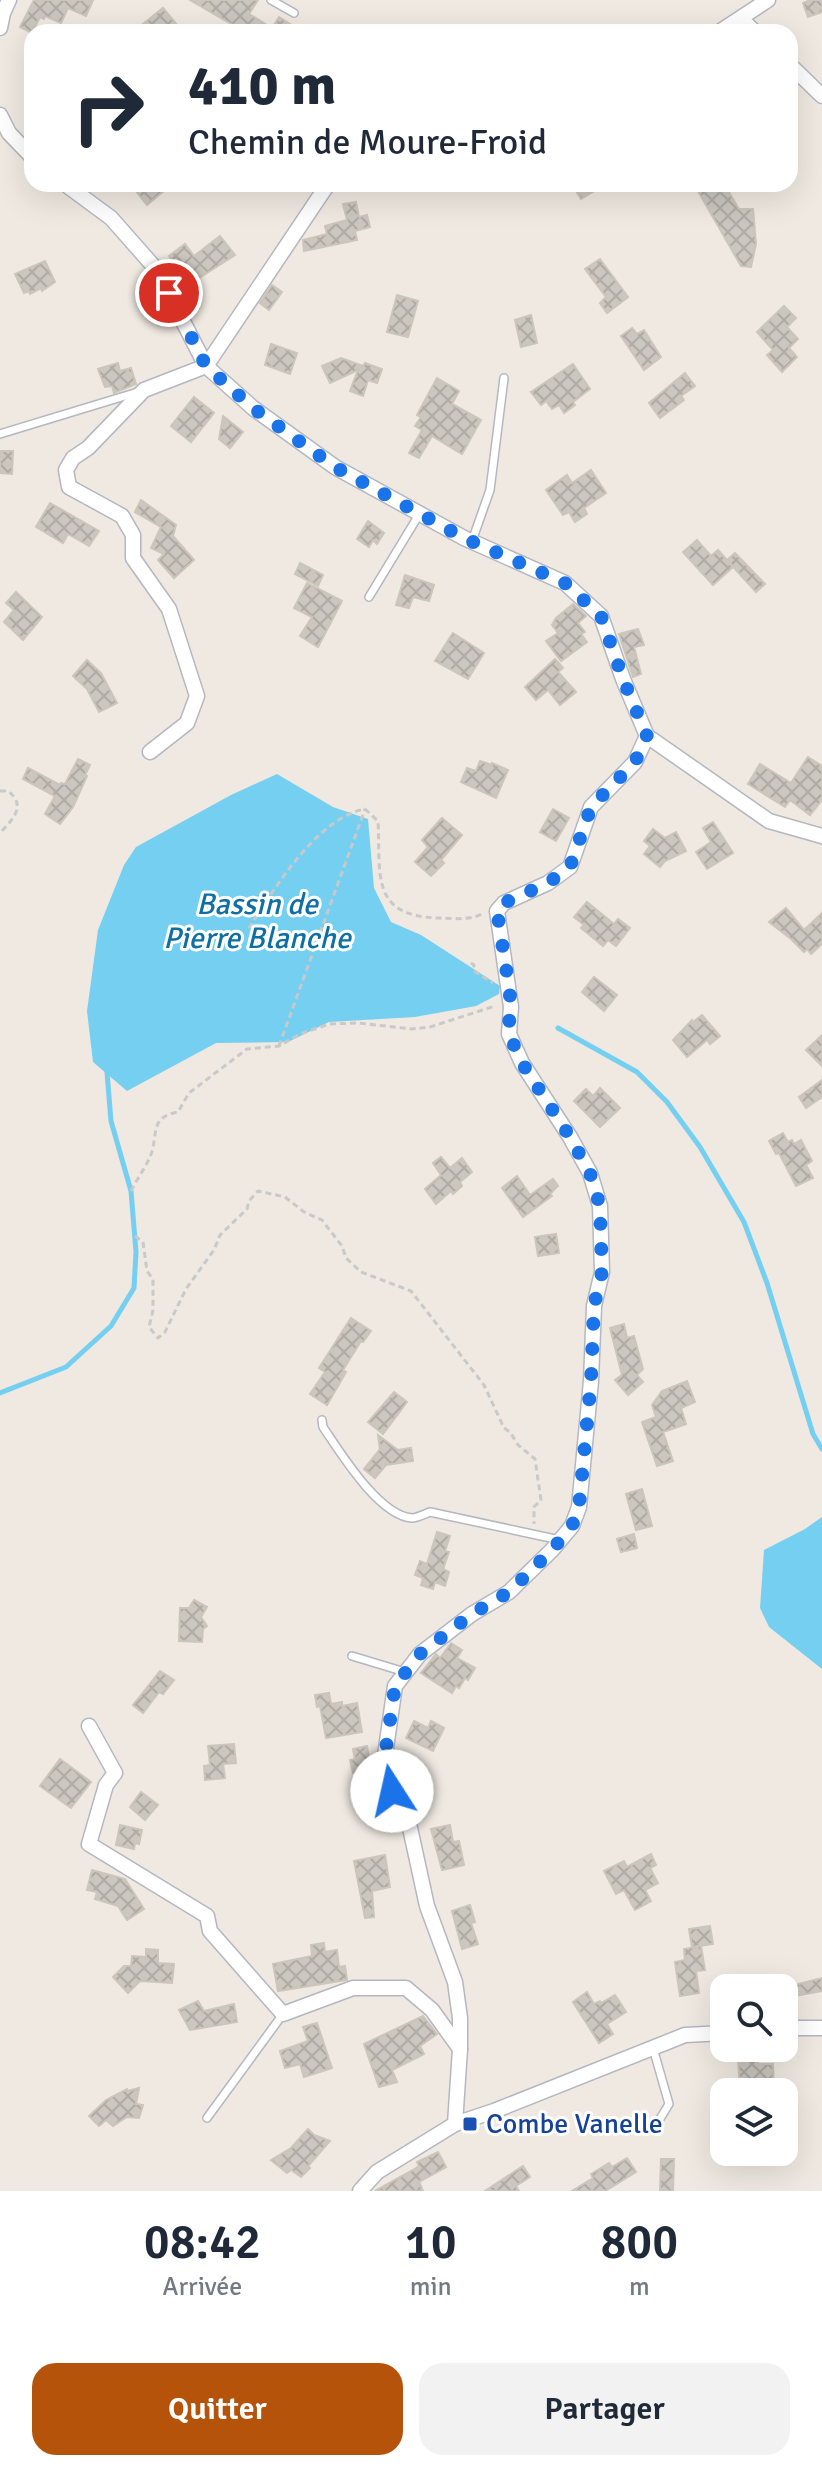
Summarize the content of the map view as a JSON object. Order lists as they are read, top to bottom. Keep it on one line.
{"water":["Bassin de Pierre Blanche"],"places":{"transit":["Combe Vanelle"]},"page":{"turn":["410 m","Chemin de Moure-Froid"],"eta":["08:42","Arrivée","10","min","800","m"],"buttons":["Quitter","Partager"]}}
